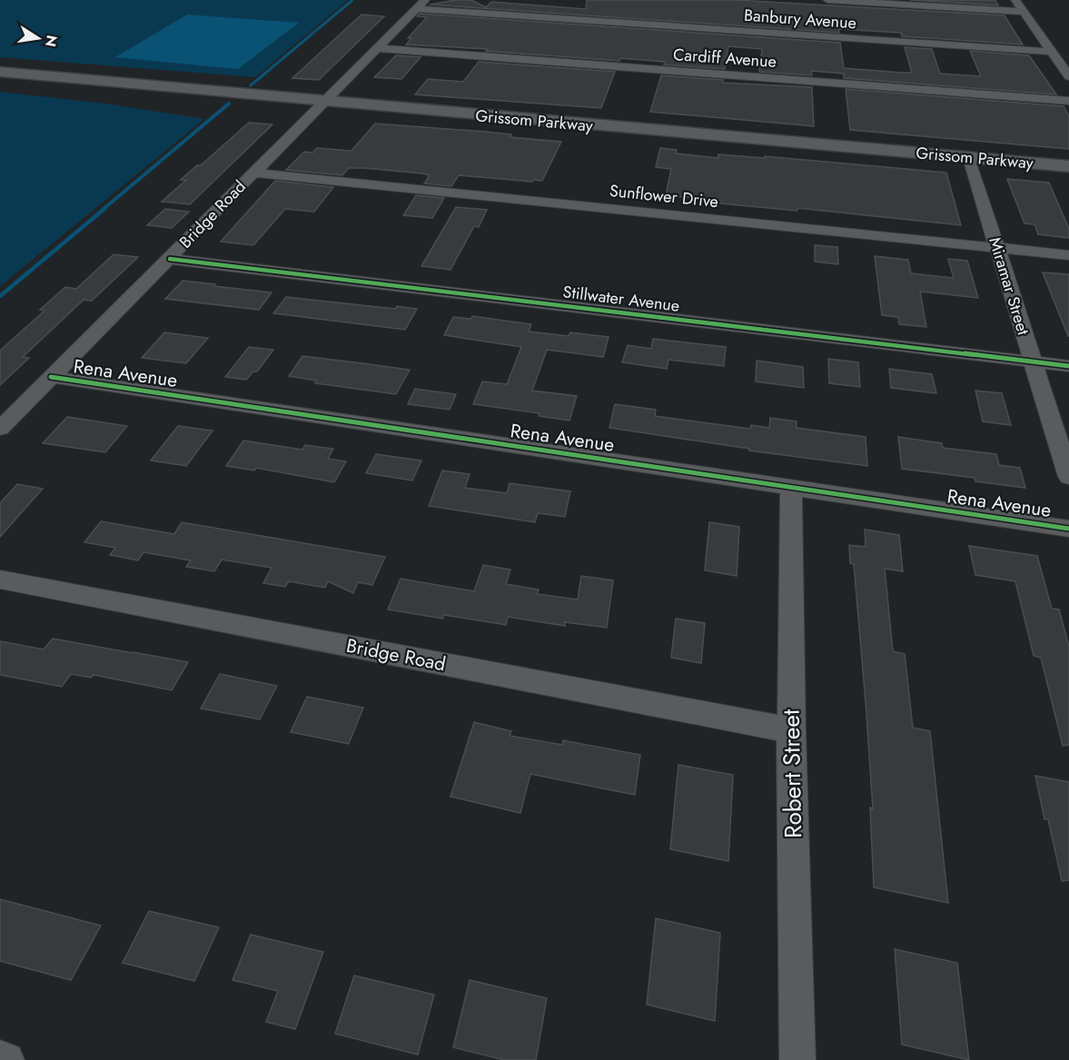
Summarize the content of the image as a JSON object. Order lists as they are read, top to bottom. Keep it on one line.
{"streets":{"main road":["Grissom Parkway"],"street":["Banbury Avenue","Cardiff Avenue","Sunflower Drive","Bridge Road","Miramar Street","Stillwater Avenue","Rena Avenue","Robert Street"]},"crossings":[["Banbury Avenue","Bridge Road"],["Cardiff Avenue","Bridge Road"],["Grissom Parkway","Bridge Road"],["Grissom Parkway","Miramar Street"],["Sunflower Drive","Bridge Road"],["Sunflower Drive","Miramar Street"],["Bridge Road","Stillwater Avenue"],["Bridge Road","Rena Avenue"],["Bridge Road","Robert Street"],["Miramar Street","Stillwater Avenue"],["Rena Avenue","Robert Street"]],"north":"right"}
